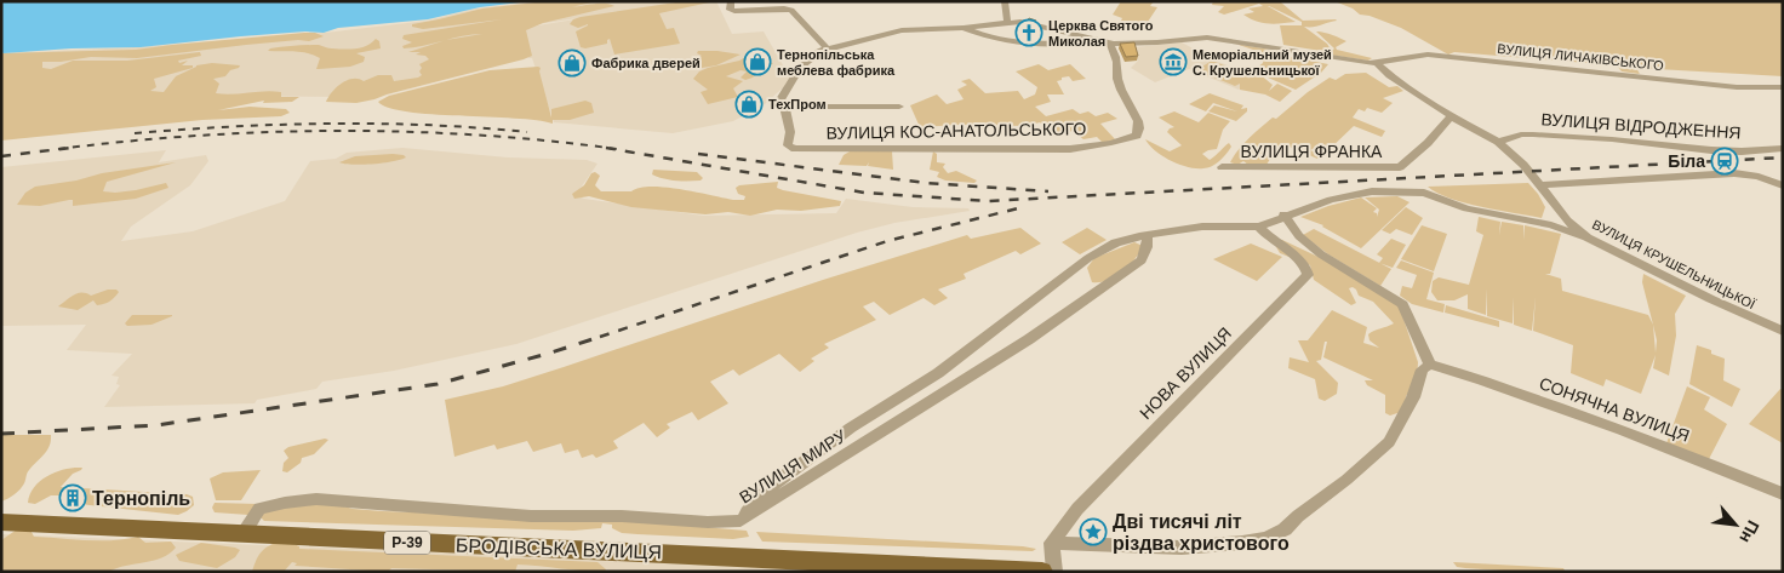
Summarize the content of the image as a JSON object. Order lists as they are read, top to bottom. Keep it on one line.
{"streets":{"main road":["Р-39","БРОДІВСЬКА ВУЛИЦЯ"],"street":["ВУЛИЦЯ ЛИЧАКІВСЬКОГО","ВУЛИЦЯ ВІДРОДЖЕННЯ","ВУЛИЦЯ КОС-АНАТОЛЬСЬКОГО","ВУЛИЦЯ ФРАНКА","ВУЛИЦЯ КРУШЕЛЬНИЦЬКОЇ","НОВА ВУЛИЦЯ","СОНЯЧНА ВУЛИЦЯ","ВУЛИЦЯ МИРУ"]},"crossings":[["ВУЛИЦЯ ЛИЧАКІВСЬКОГО","ВУЛИЦЯ КРУШЕЛЬНИЦЬКОЇ"],["ВУЛИЦЯ ВІДРОДЖЕННЯ","ВУЛИЦЯ КРУШЕЛЬНИЦЬКОЇ"],["ВУЛИЦЯ ФРАНКА","ВУЛИЦЯ КРУШЕЛЬНИЦЬКОЇ"],["ВУЛИЦЯ КРУШЕЛЬНИЦЬКОЇ","ВУЛИЦЯ МИРУ"],["НОВА ВУЛИЦЯ","ВУЛИЦЯ МИРУ"]],"places":{"church":["Церква Святого Миколая"],"shop":["Тернопільська меблева фабрика","Фабрика дверей","ТехПром"],"museum":["Меморіальний музей С. Крушельницької"],"station":["Біла"],"building":["Тернопіль"],"place":["Дві тисячі літ різдва христового"]},"north":"bottom right"}
